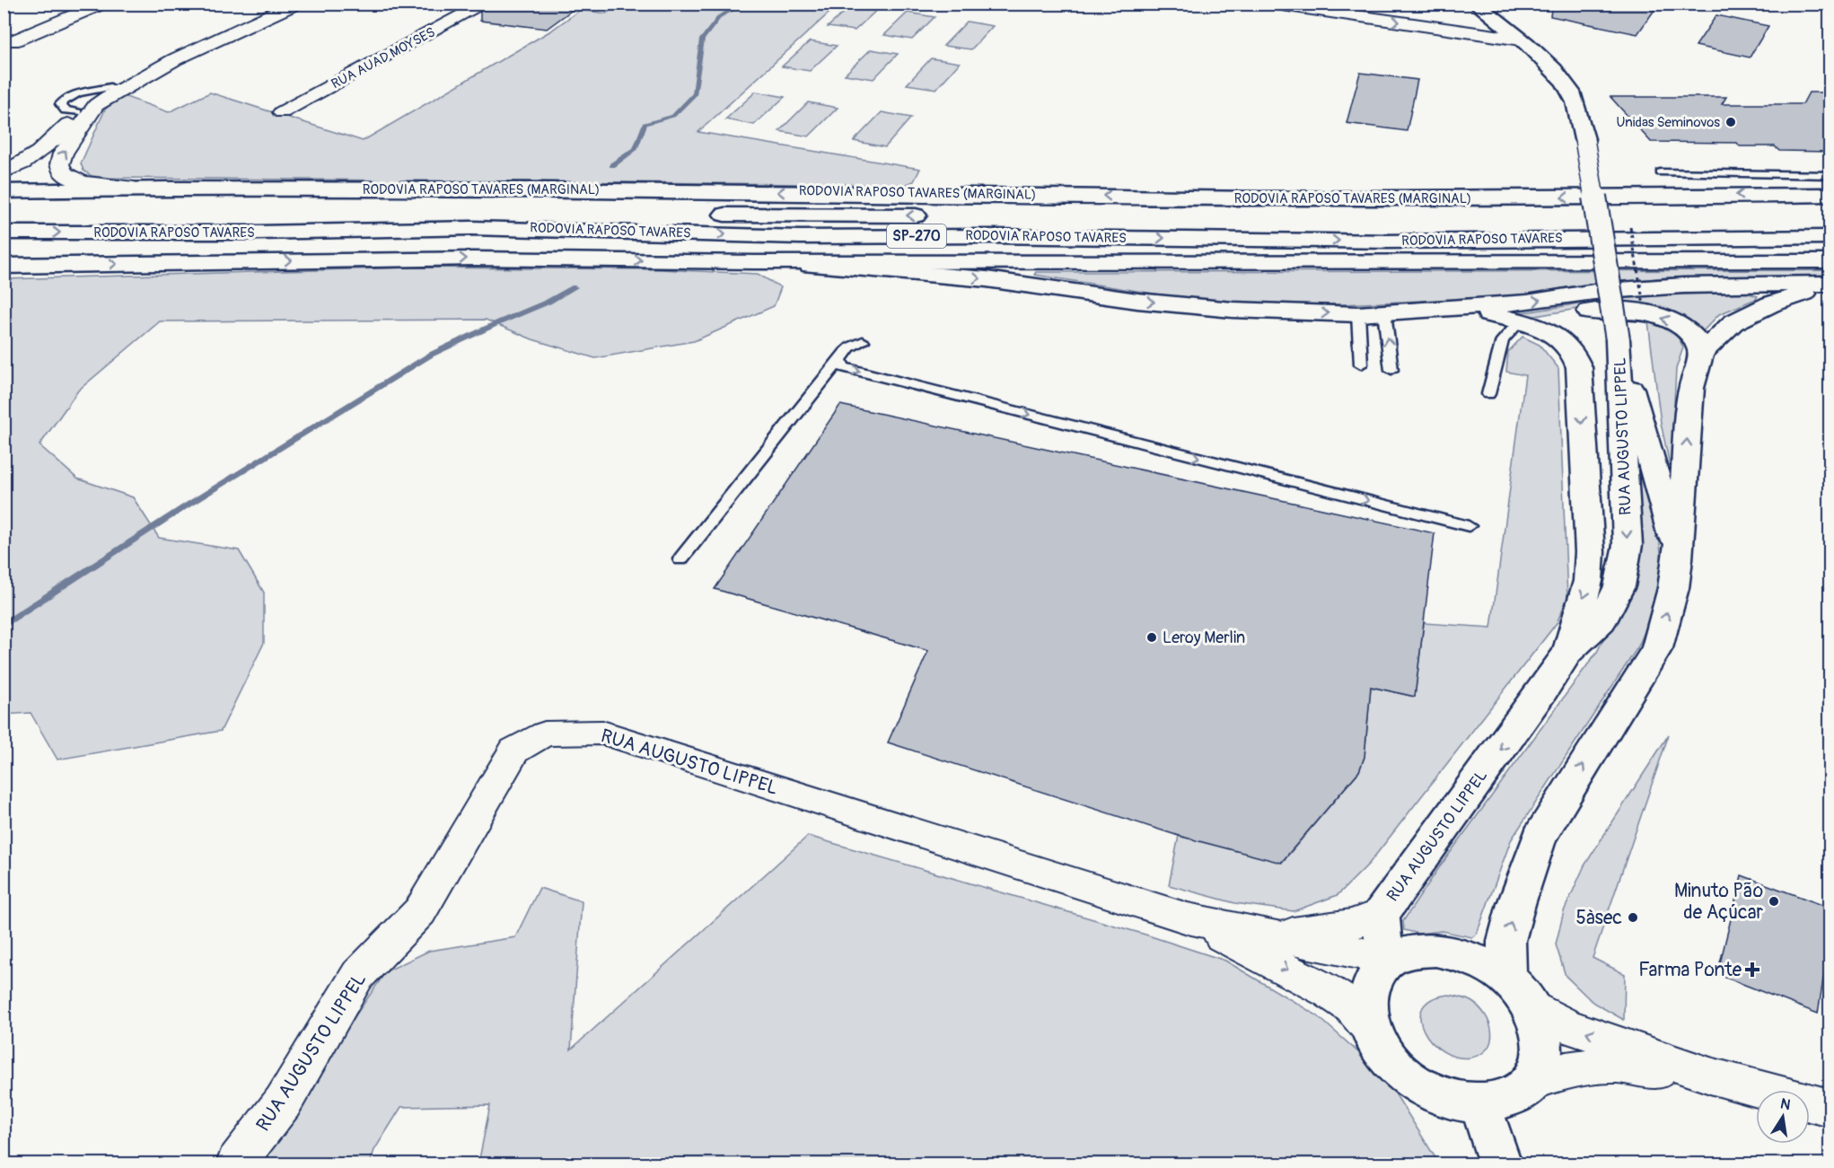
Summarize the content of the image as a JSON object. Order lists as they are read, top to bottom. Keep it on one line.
{"streets":{"main road":["RODOVIA RAPOSO TAVARES (MARGINAL)","RODOVIA RAPOSO TAVARES","SP-270","RUA AUGUSTO LIPPEL"],"street":["RUA AUAD MOYSES"]},"places":{"other":["Unidas Seminovos","Leroy Merlin","Minuto Pão de Açúcar","5àsec"],"health":["Farma Ponte"]},"north":"top"}
